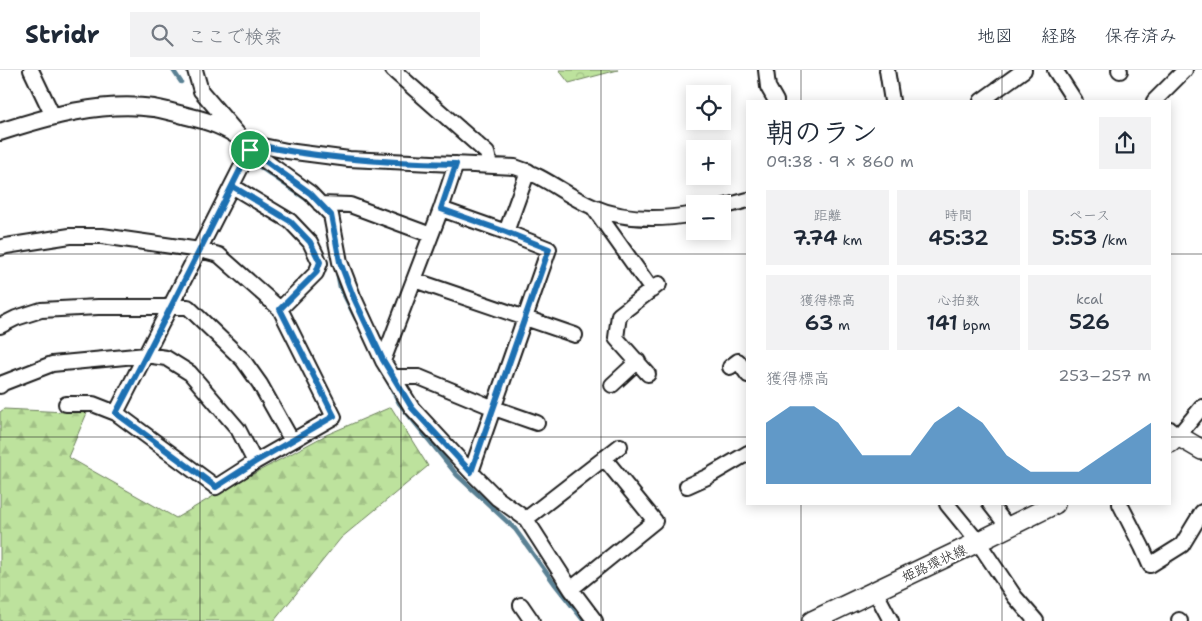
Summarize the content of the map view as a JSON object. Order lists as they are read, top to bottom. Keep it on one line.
{"streets":{"main road":["姫路環状線"]},"page":{"header":"Stridr","search":"ここで検索","nav":["地図","経路","保存済み"],"map_buttons":["+","−"],"heading":["朝のラン","09:38 · 9 × 860 m"],"stats":[["距離","7.74 km"],["時間","45:32"],["ペース","5:53 /km"],["獲得標高","63 m"],["心拍数","141 bpm"],["kcal","526"]],"chart":["獲得標高","253–257 m"]}}
